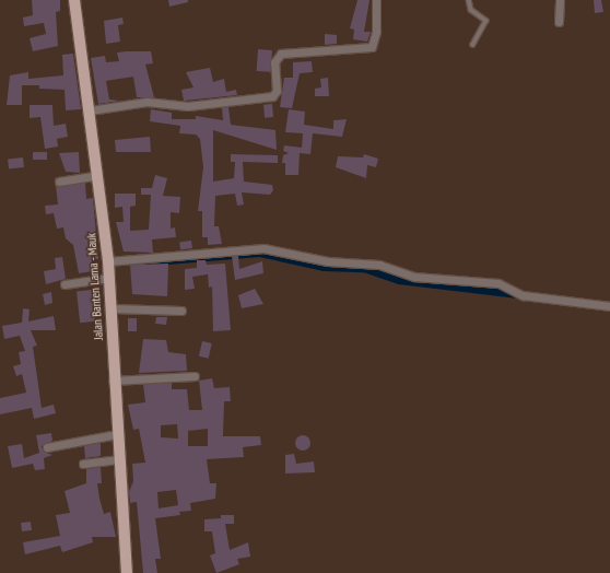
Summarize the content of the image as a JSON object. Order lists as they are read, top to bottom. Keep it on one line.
{"streets":{"main road":["Jalan Banten Lama - Mauk"]}}
